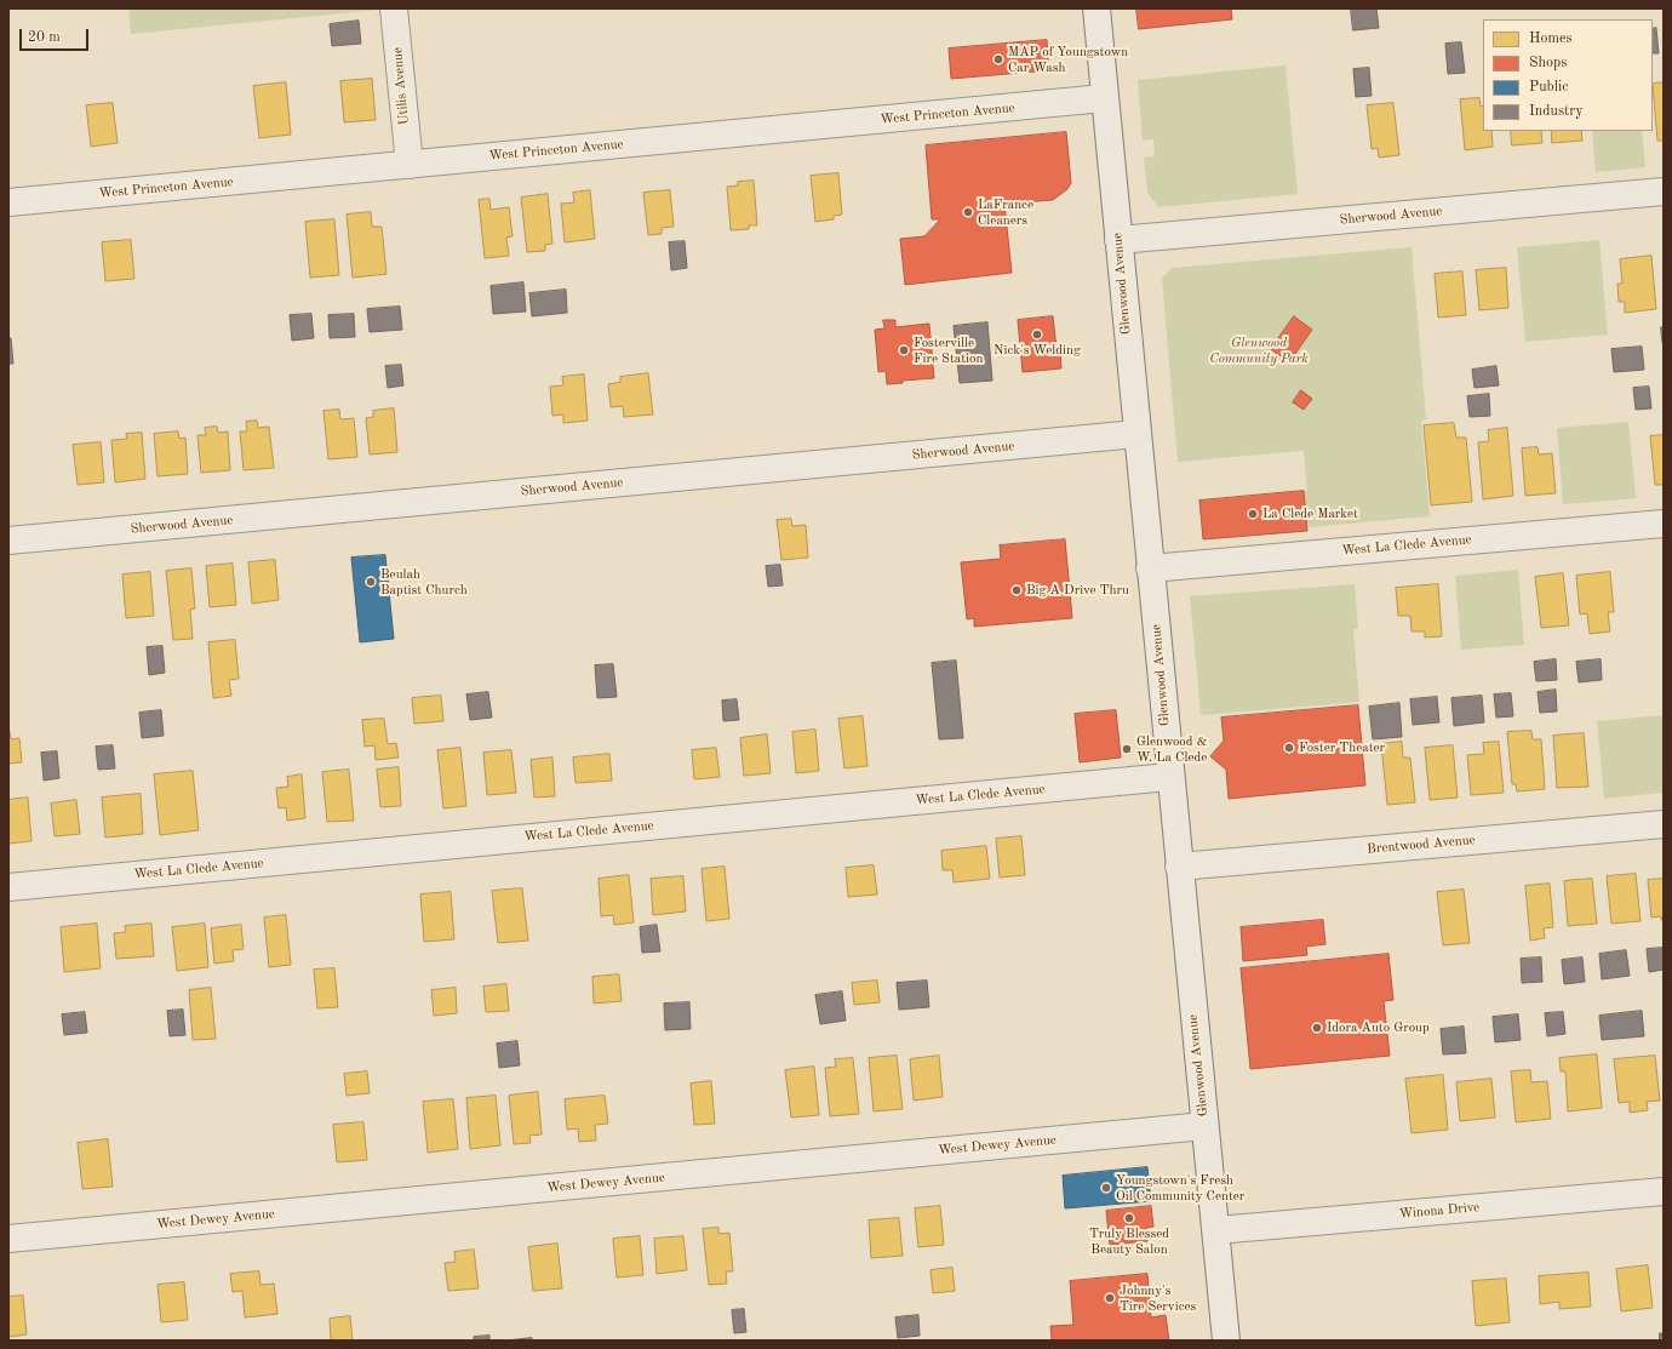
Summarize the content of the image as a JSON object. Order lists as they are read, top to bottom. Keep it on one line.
{"streets":{"street":["Utilis Avenue","West Princeton Avenue","Sherwood Avenue","Glenwood Avenue","West La Clede Avenue","Brentwood Avenue","West Dewey Avenue","Winona Drive"]},"crossings":[["Utilis Avenue","West Princeton Avenue"],["West Princeton Avenue","Glenwood Avenue"],["Sherwood Avenue","Glenwood Avenue"],["Glenwood Avenue","West La Clede Avenue"],["Glenwood Avenue","Brentwood Avenue"],["Glenwood Avenue","West Dewey Avenue"],["Glenwood Avenue","Winona Drive"]],"parks":["Glenwood Community Park"],"places":["MAP of Youngstown Car Wash","LaFrance Cleaners","Nick's Welding","Fosterville Fire Station","La Clede Market","Beulah Baptist Church","Big A Drive Thru","Foster Theater","Glenwood & W. La Clede","Idora Auto Group","Youngstown's Fresh Oil Community Center","Truly Blessed Beauty Salon","Johnny's Tire Services"],"legend":["Homes","Shops","Public","Industry"],"scale_bar":"20 m"}
